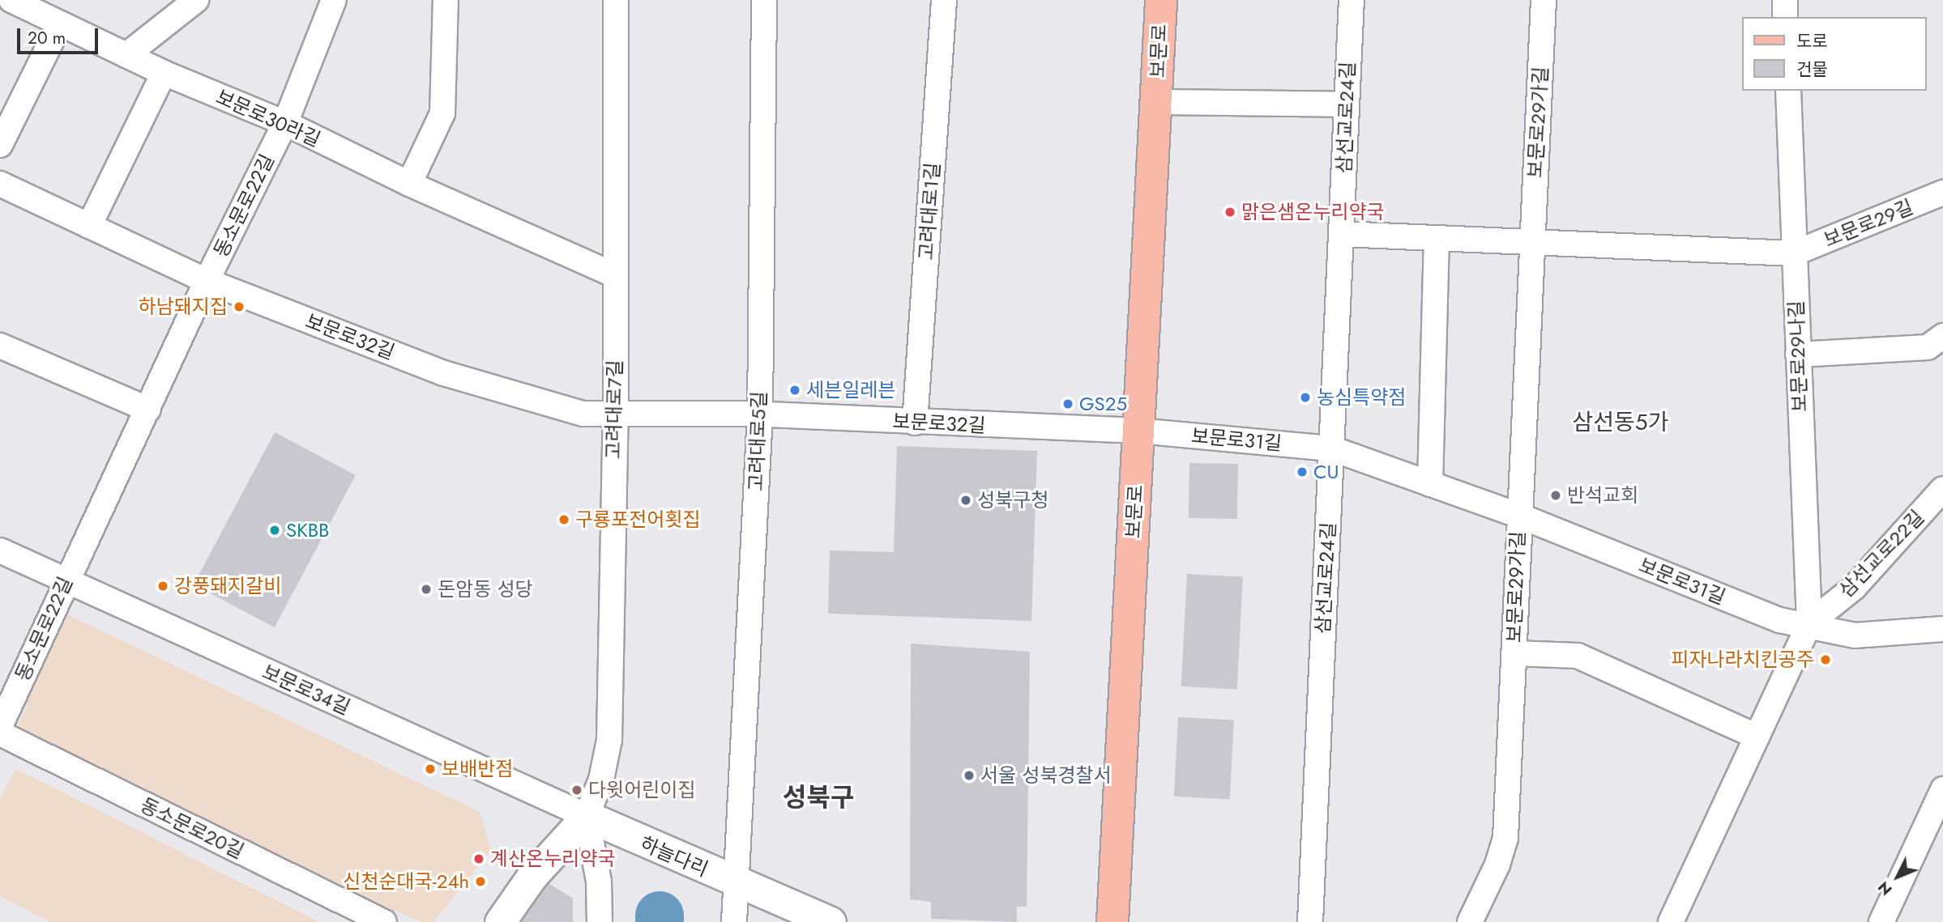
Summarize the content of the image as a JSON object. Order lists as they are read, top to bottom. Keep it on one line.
{"streets":{"main road":["보문로"],"street":["삼선교로24길","보문로30라길","보문로29가길","동소문로22길","고려대로1길","보문로29길","보문로32길","보문로29나길","고려대로7길","보문로31길","고려대로5길","삼선교로22길","보문로34길","동소문로20길","하늘다리"]},"crossings":[["보문로","삼선교로24길"],["보문로","보문로32길"],["보문로","보문로31길"],["삼선교로24길","보문로31길"],["보문로30라길","동소문로22길"],["보문로30라길","고려대로7길"],["보문로29가길","보문로31길"],["동소문로22길","보문로32길"],["동소문로22길","보문로34길"],["고려대로1길","보문로32길"],["보문로29길","보문로29나길"],["보문로32길","고려대로7길"],["보문로32길","보문로31길"],["보문로32길","고려대로5길"],["보문로29나길","보문로31길"],["보문로29나길","삼선교로22길"],["고려대로7길","보문로34길"],["고려대로7길","하늘다리"],["보문로31길","삼선교로22길"],["고려대로5길","하늘다리"],["보문로34길","하늘다리"]],"districts":["삼선동5가","성북구"],"places":["맑은샘온누리약국","하남돼지집","세븐일레븐","농심특약점","GS25","CU","반석교회","성북구청","구룡포전어횟집","SKBB","강풍돼지갈비","돈암동 성당","피자나라치킨공주","보배반점","서울 성북경찰서","다윗어린이집","계산온누리약국","신천순대국-24h"],"legend":["도로","건물"],"scale_bar":"20 m","north":"bottom left"}
